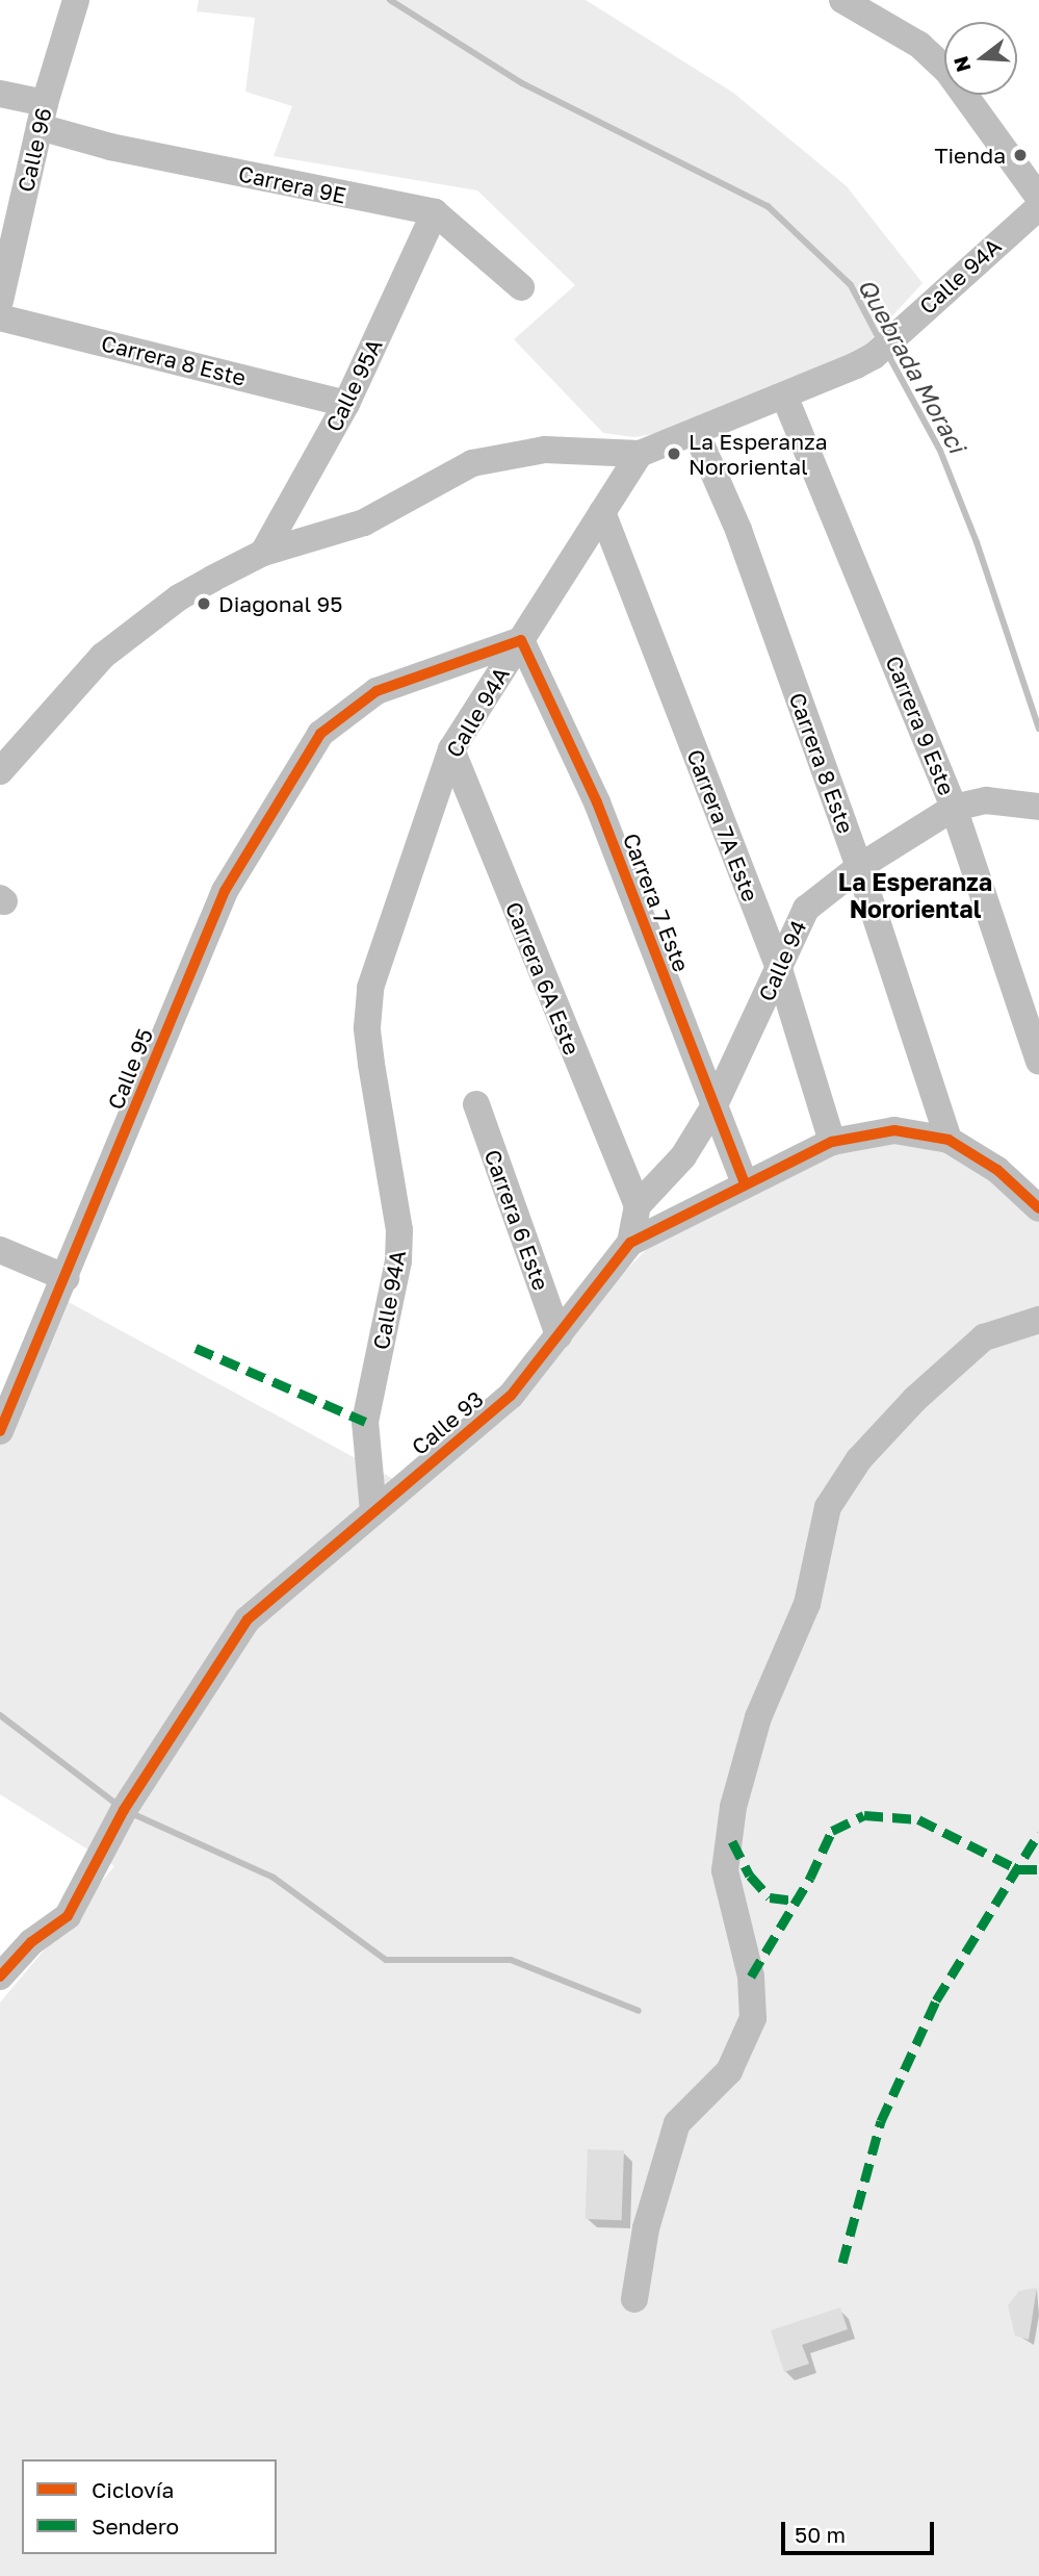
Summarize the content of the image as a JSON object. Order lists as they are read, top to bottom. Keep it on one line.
{"streets":{"street":["Calle 96","Carrera 9E","Calle 94A","Carrera 8 Este","Calle 95A","Carrera 9 Este","Carrera 7A Este","Carrera 7 Este","Calle 94","Carrera 6A Este","Calle 95","Carrera 6 Este","Calle 93"]},"crossings":[["Calle 96","Carrera 9E"],["Carrera 9E","Calle 95A"],["Calle 94A","Carrera 8 Este"],["Calle 94A","Carrera 9 Este"],["Calle 94A","Carrera 7A Este"],["Calle 94A","Carrera 7 Este"],["Calle 94A","Carrera 6A Este"],["Calle 94A","Calle 95"],["Calle 94A","Calle 93"],["Carrera 8 Este","Calle 95A"],["Carrera 8 Este","Calle 94"],["Carrera 8 Este","Calle 93"],["Carrera 9 Este","Calle 94"],["Carrera 7A Este","Calle 94"],["Carrera 7A Este","Calle 93"],["Carrera 7 Este","Calle 94"],["Carrera 7 Este","Calle 95"],["Carrera 7 Este","Calle 93"],["Calle 94","Carrera 6A Este"],["Carrera 6 Este","Calle 93"]],"districts":["La Esperanza Nororiental"],"water":["Quebrada Moraci"],"places":["Tienda","La Esperanza Nororiental","Diagonal 95"],"legend":["Ciclovía","Sendero"],"scale_bar":"50 m","north":"left"}
